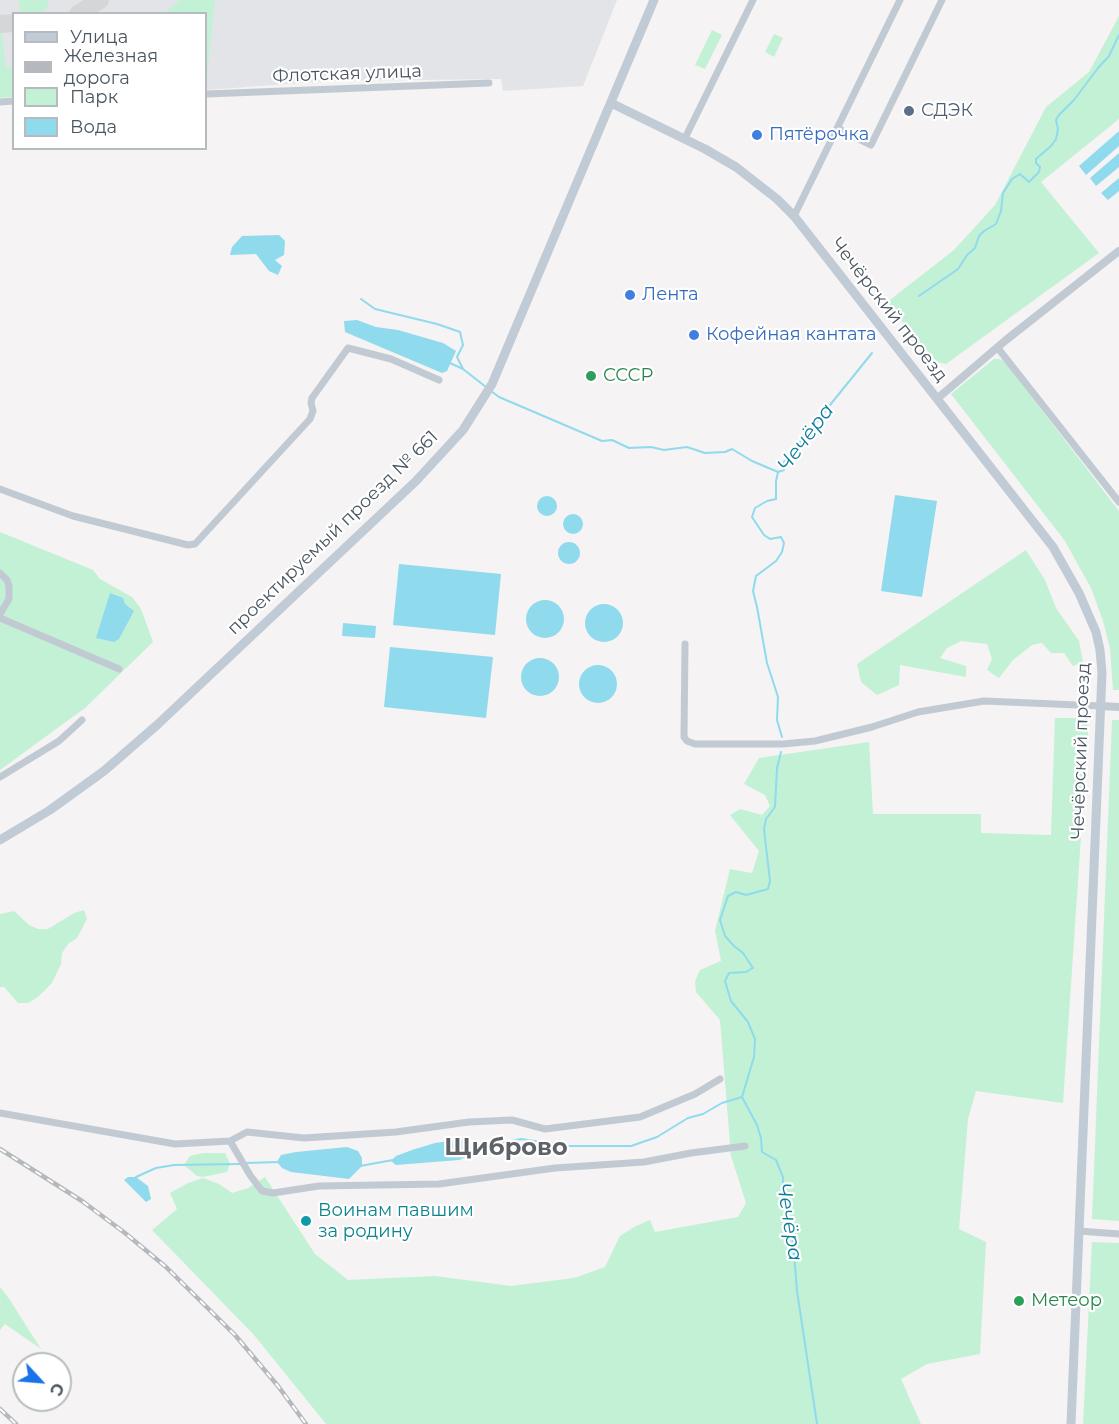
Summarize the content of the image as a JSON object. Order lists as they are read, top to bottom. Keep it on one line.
{"streets":{"main road":["Чечёрский проезд","проектируемый проезд № 661"],"street":["Флотская улица"]},"crossings":[["Чечёрский проезд","проектируемый проезд № 661"]],"districts":["Щиброво"],"water":["Чечёра"],"places":["СДЭК","Пятёрочка","Лента","Кофейная кантата","СССР","Воинам павшим за родину","Метеор"],"legend":["Улица","Железная дорога","Парк","Вода"],"north":"bottom right"}
